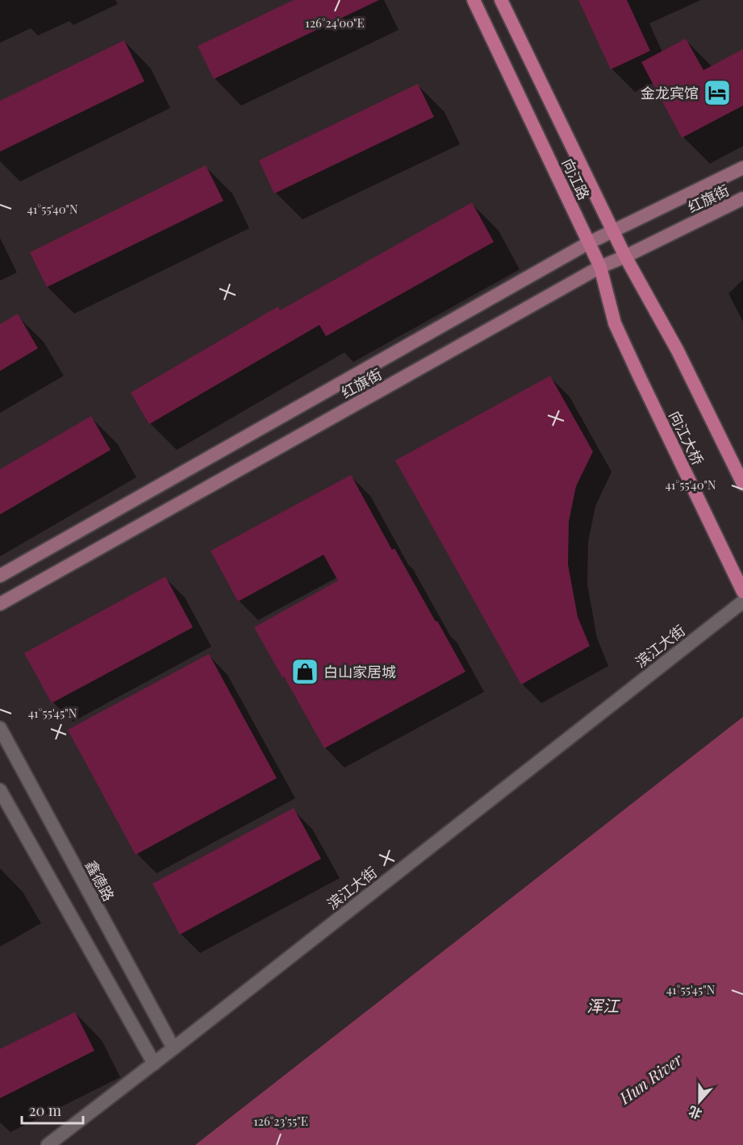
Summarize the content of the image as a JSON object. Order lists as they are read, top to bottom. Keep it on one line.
{"streets":{"main road":["向江路","红旗街","向江大桥"],"street":["滨江大街","鑫德路"]},"crossings":[["向江路","红旗街"],["向江路","向江大桥"],["滨江大街","鑫德路"]],"water":["浑江","Hun River"],"places":{"hotel":["金龙宾馆"],"shop":["白山家居城"]},"scale_bar":"20 m","north":"bottom","coordinates":["126°24'00\"E","41°55'40\"N","41°55'45\"N","126°23'55\"E"]}
